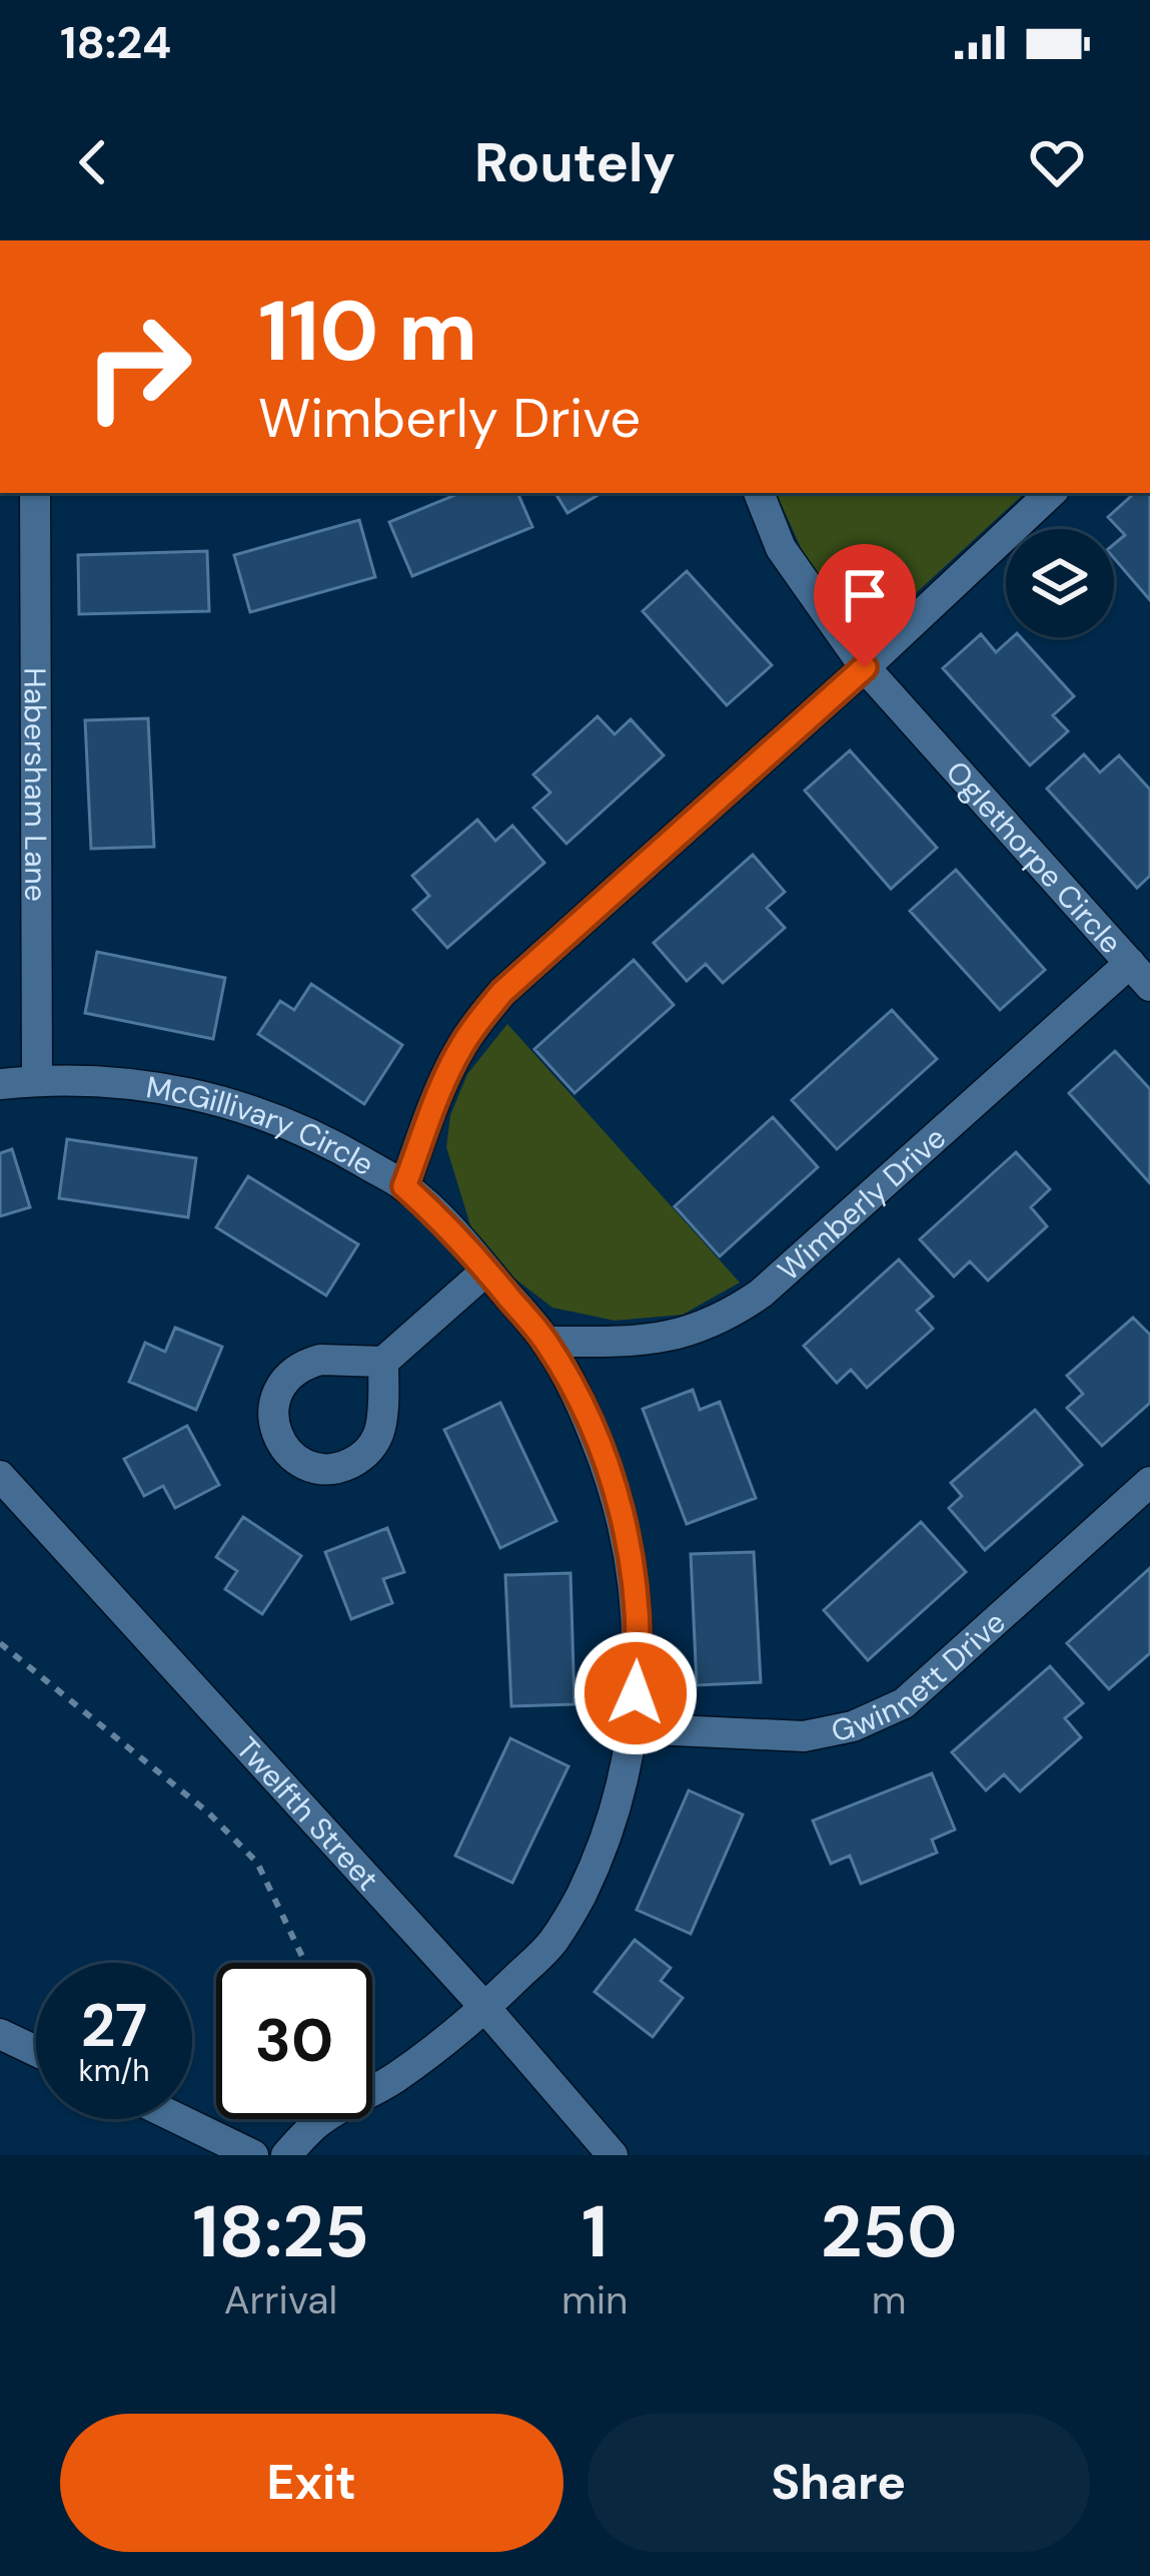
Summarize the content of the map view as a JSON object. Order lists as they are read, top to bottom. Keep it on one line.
{"streets":{"street":["Habersham Lane","Oglethorpe Circle","McGillivary Circle","Wimberly Drive","Gwinnett Drive","Twelfth Street"]},"crossings":[["Habersham Lane","McGillivary Circle"],["Oglethorpe Circle","Wimberly Drive"],["McGillivary Circle","Wimberly Drive"],["McGillivary Circle","Gwinnett Drive"],["McGillivary Circle","Twelfth Street"]],"page":{"status":"18:24","header":"Routely","turn":["110 m","Wimberly Drive"],"speed":"27 km/h","limit":"30","eta":["18:25","Arrival","1","min","250","m"],"buttons":["Exit","Share"]}}
